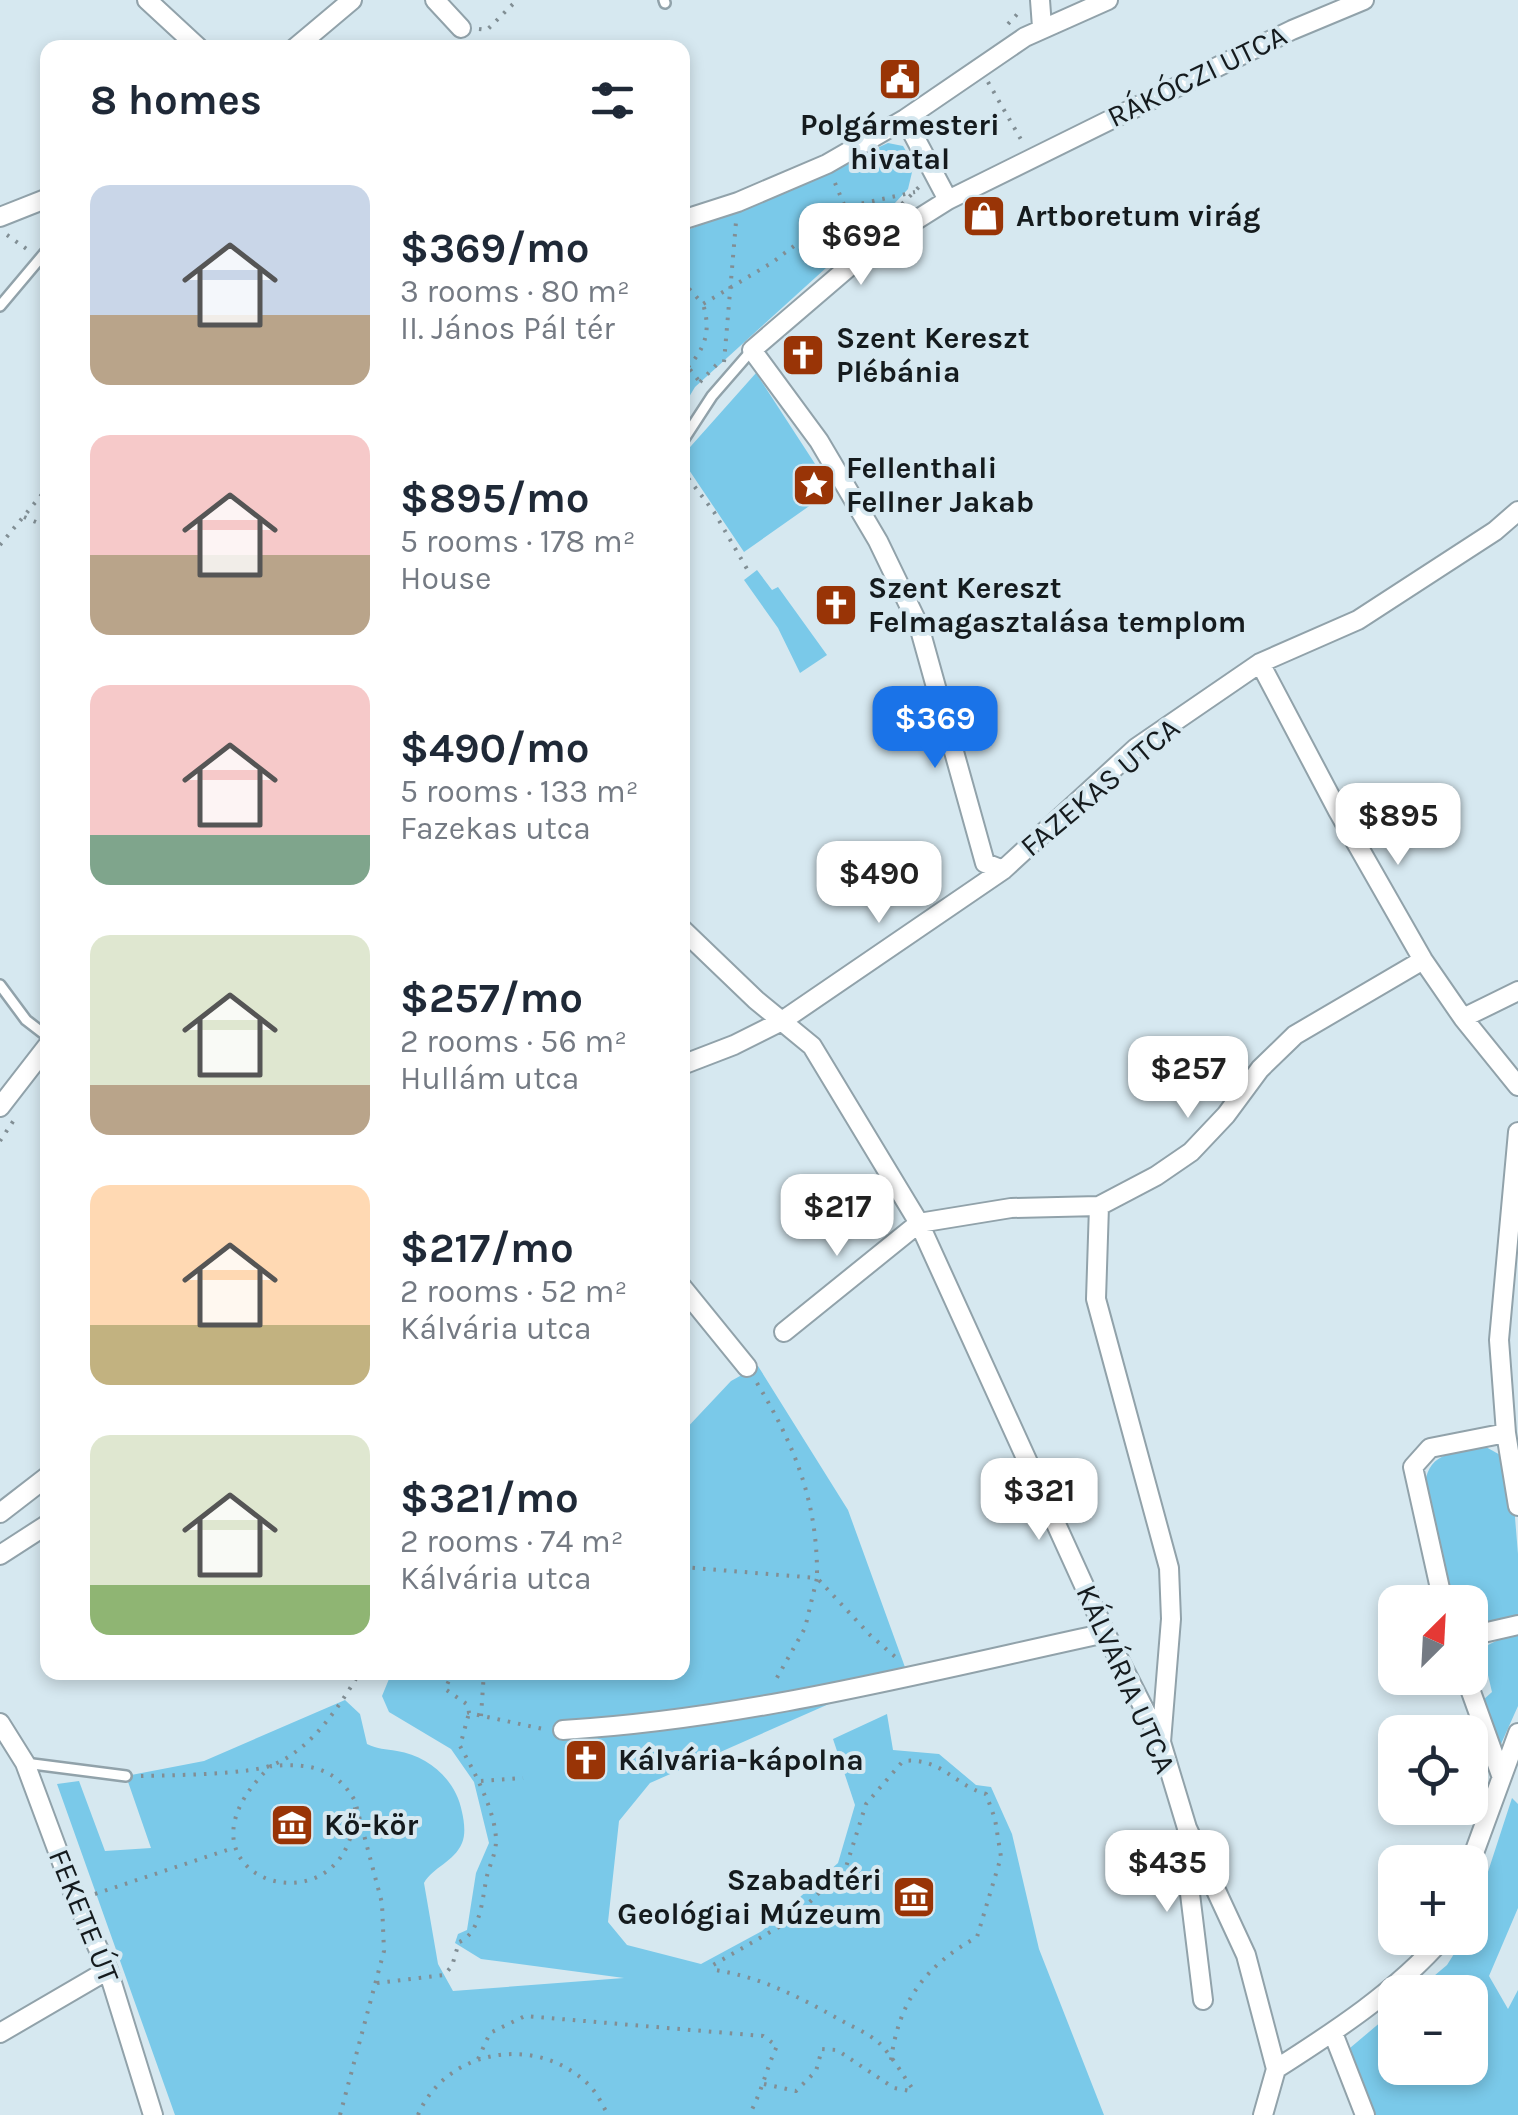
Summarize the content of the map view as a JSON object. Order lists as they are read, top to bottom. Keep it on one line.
{"streets":{"street":["RÁKÓCZI UTCA","FAZEKAS UTCA","KÁLVÁRIA UTCA","FEKETE ÚT"]},"crossings":[["FAZEKAS UTCA","KÁLVÁRIA UTCA"]],"places":{"public building":["Polgármesteri hivatal"],"shop":["Artboretum virág"],"church":["Szent Kereszt Plébánia","Szent Kereszt Felmagasztalása templom","Kálvária-kápolna"],"place":["Fellenthali Fellner Jakab"],"museum":["Kő-kör","Szabadtéri Geológiai Múzeum"]},"north":"top right","page":{"heading":"8 homes","list":[{"name":"$369/mo","note":"3 rooms · 80 m² · II. János Pál tér"},{"name":"$895/mo","note":"5 rooms · 178 m² · House"},{"name":"$490/mo","note":"5 rooms · 133 m² · Fazekas utca"},{"name":"$257/mo","note":"2 rooms · 56 m² · Hullám utca"},{"name":"$217/mo","note":"2 rooms · 52 m² · Kálvária utca"},{"name":"$321/mo","note":"2 rooms · 74 m² · Kálvária utca"}],"price":["$692","$369","$895","$490","$257","$217","$321","$435"],"map_buttons":["+","−"]}}
